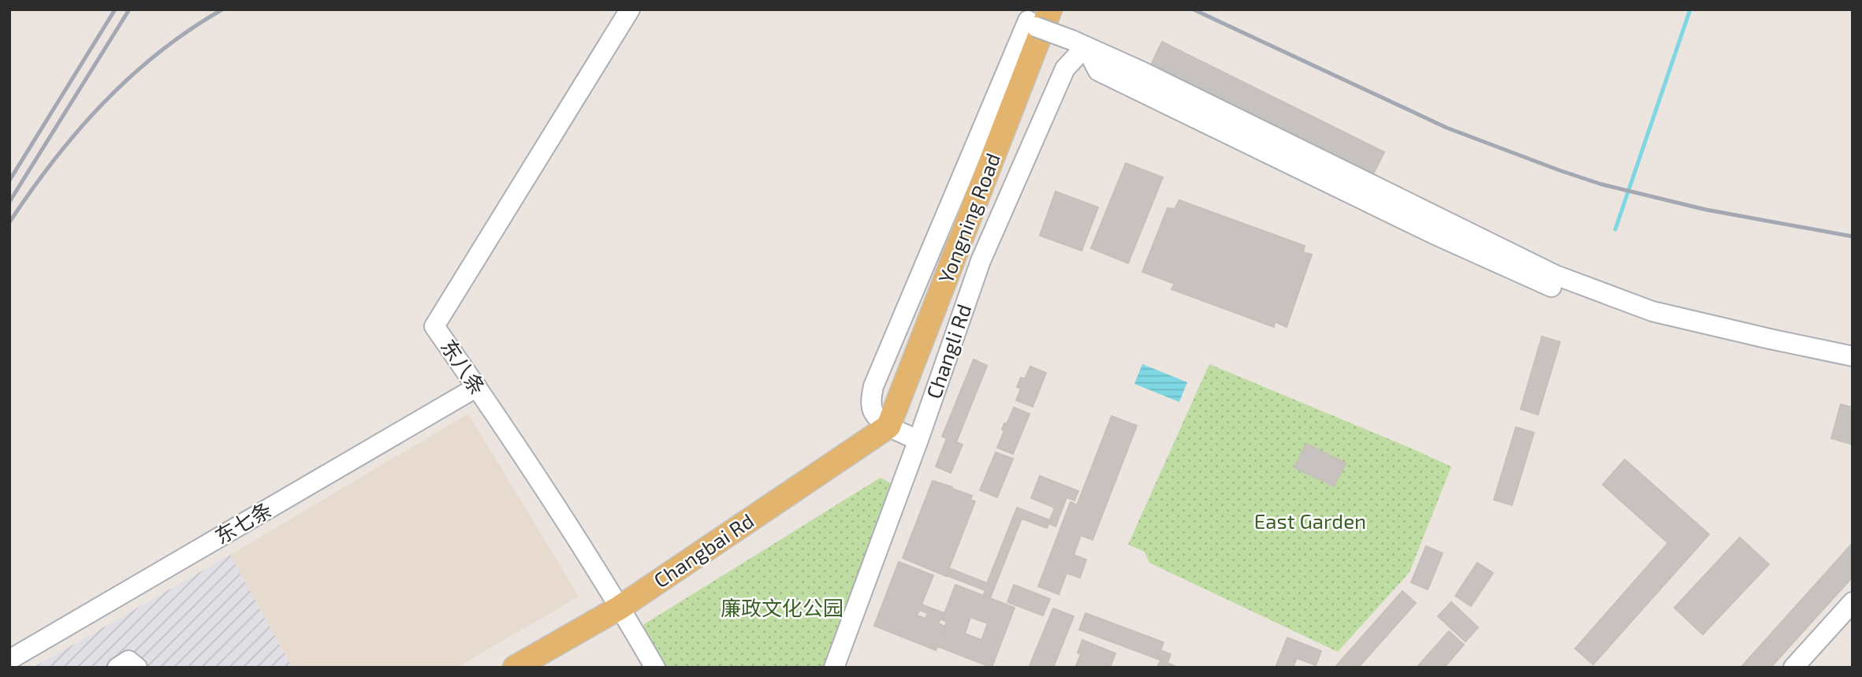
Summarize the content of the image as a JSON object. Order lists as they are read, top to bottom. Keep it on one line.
{"streets":{"main road":["Yongning Road","Changbai Rd"],"street":["Changli Rd","东八条","东七条"]},"crossings":[["Yongning Road","Changbai Rd"],["东八条","东七条"],["东八条","Changbai Rd"]],"parks":["East Garden","廉政文化公园"]}
